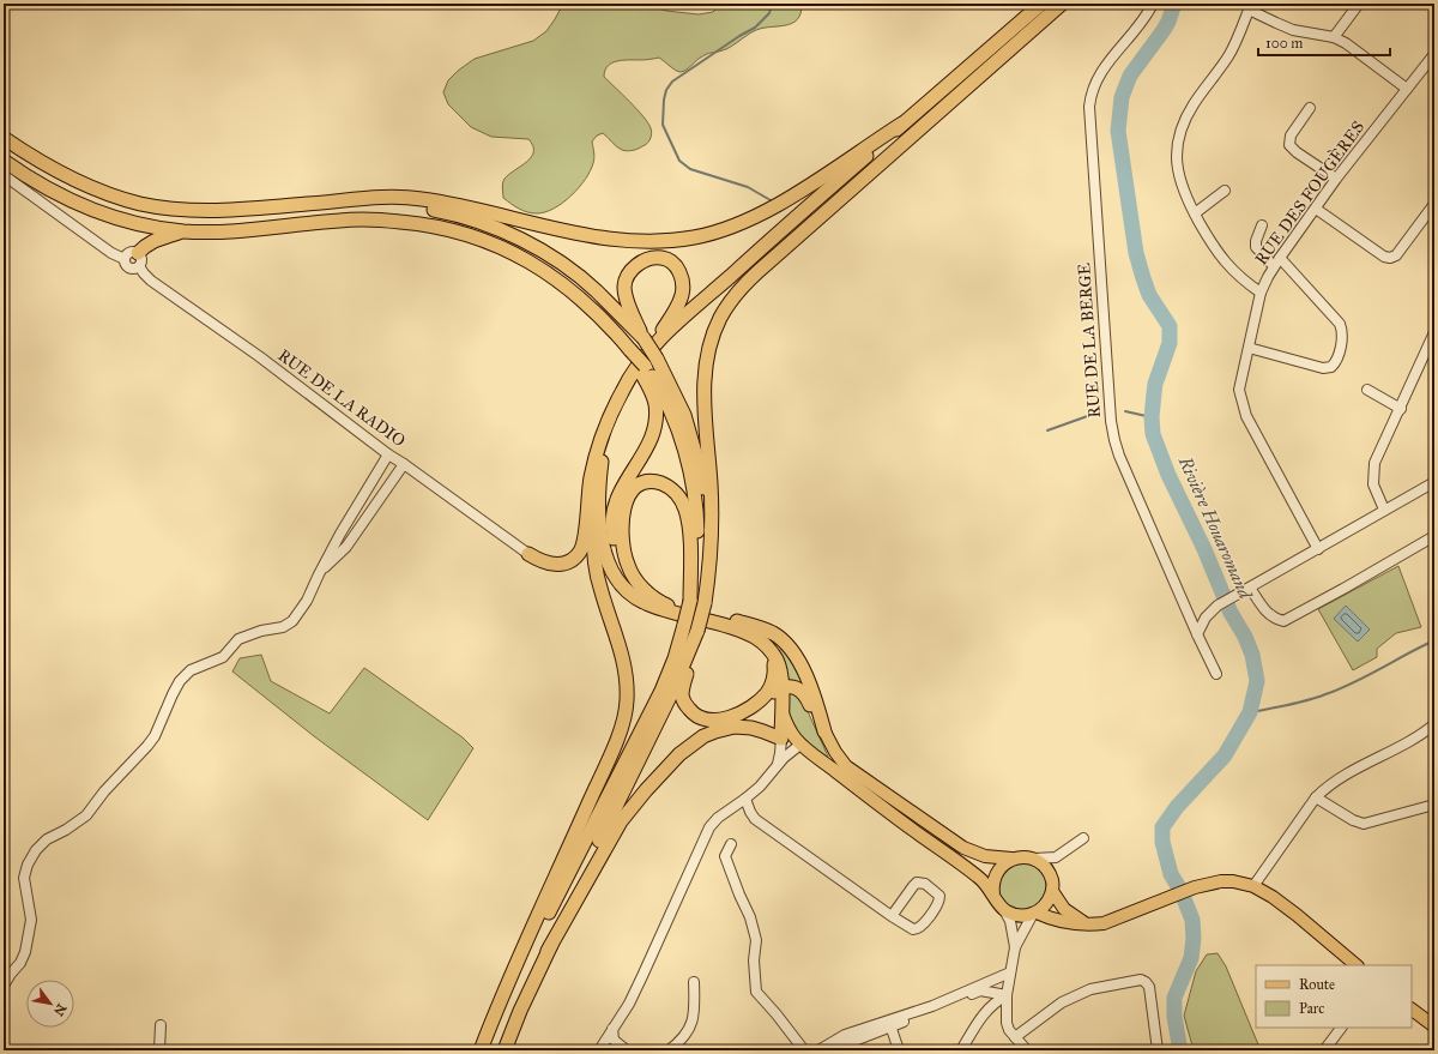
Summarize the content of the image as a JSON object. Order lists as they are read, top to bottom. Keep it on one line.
{"streets":{"street":["RUE DES FOUGÈRES","RUE DE LA BERGE","RUE DE LA RADIO"]},"water":["Rivière Houaromand"],"legend":["Route","Parc"],"scale_bar":"100 m","north":"bottom right"}
